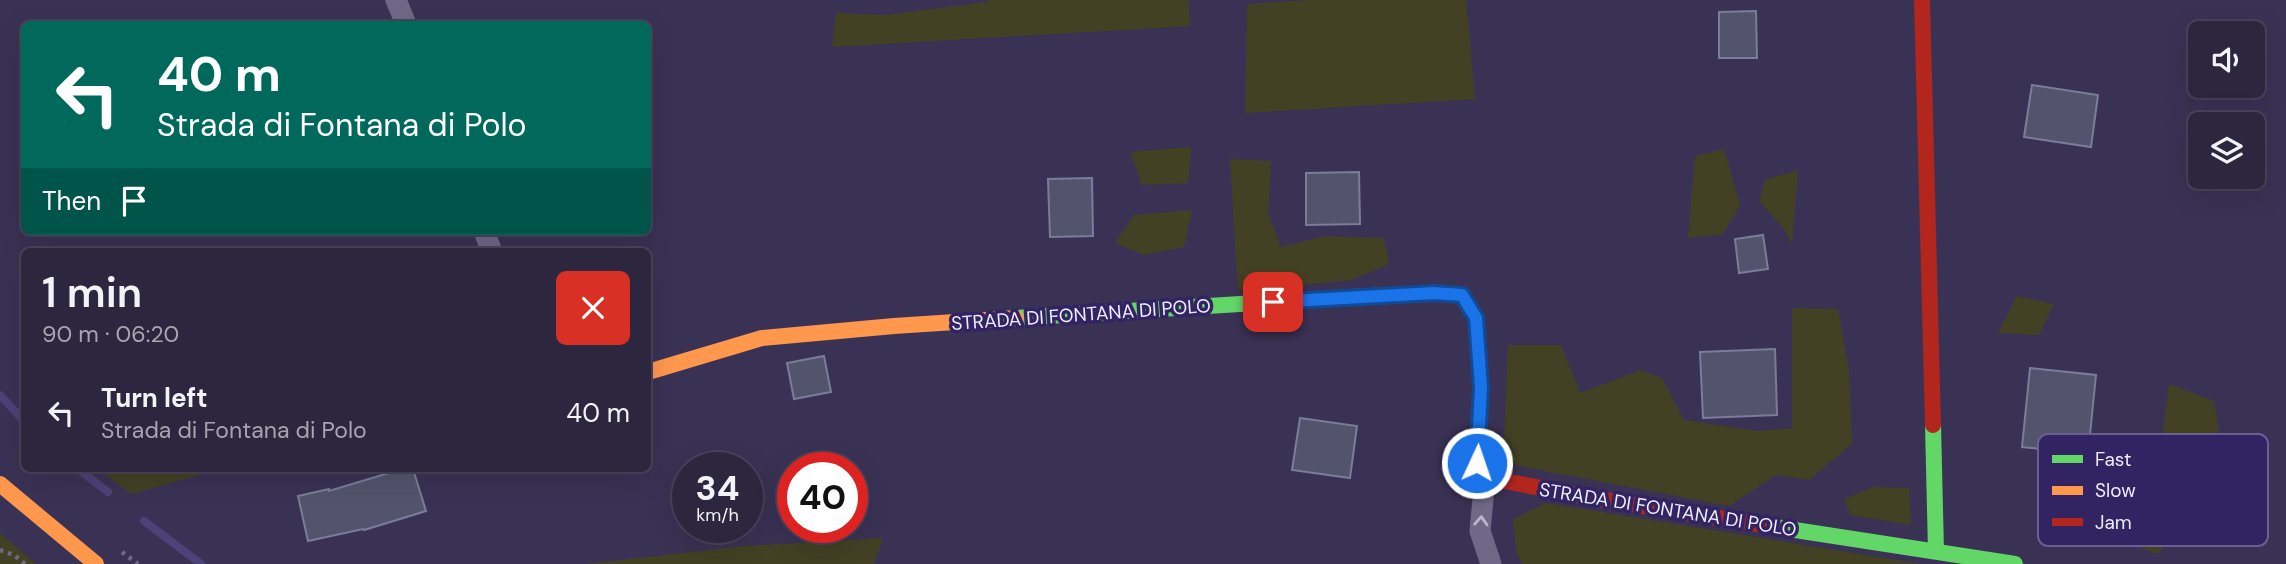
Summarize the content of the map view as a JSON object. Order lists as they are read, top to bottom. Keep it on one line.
{"streets":{"street":["STRADA DI FONTANA DI POLO"]},"legend":["Fast","Slow","Jam"],"page":{"turn":["40 m","Strada di Fontana di Polo"],"then":"Then","heading":["1 min","90 m · 06:20"],"list":[{"name":"Turn left","note":"Strada di Fontana di Polo","value":"40 m"}],"speed":"34 km/h","limit":"40"}}
